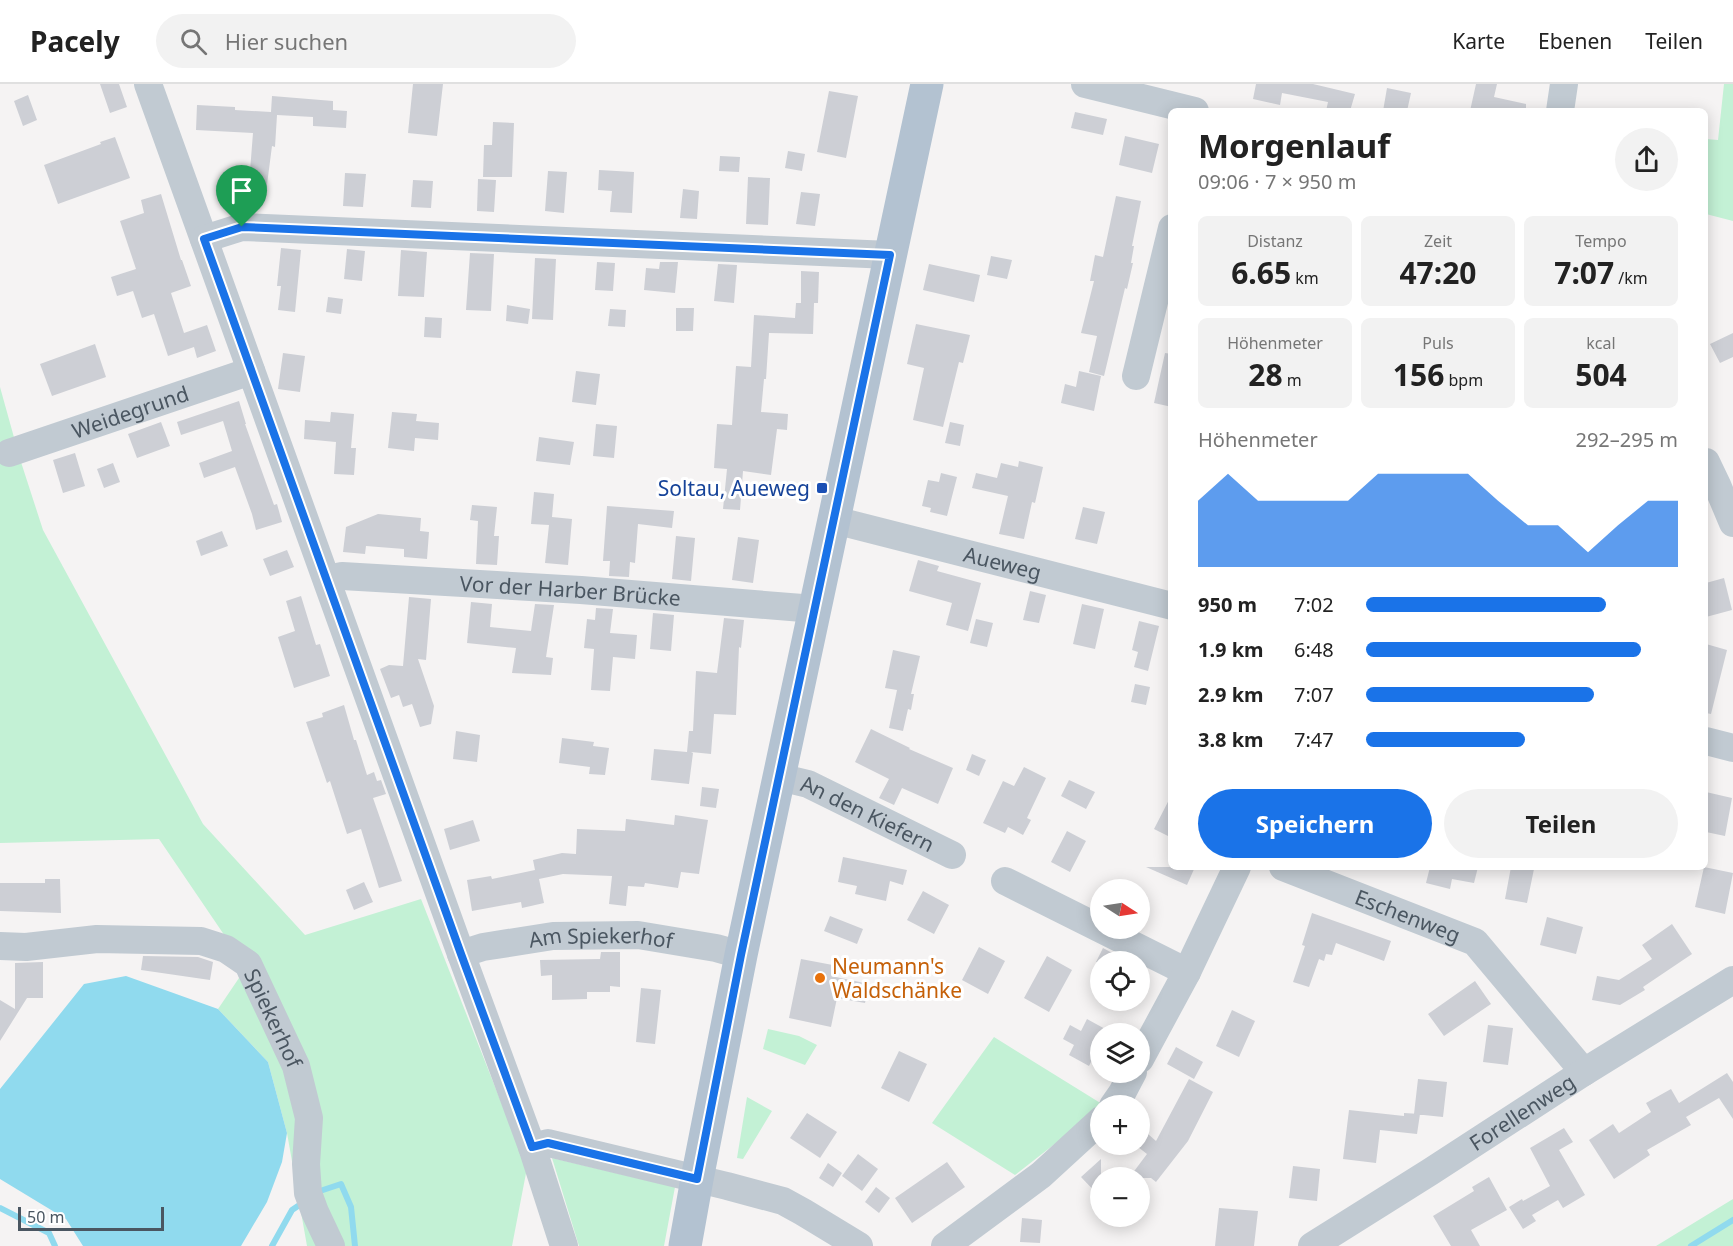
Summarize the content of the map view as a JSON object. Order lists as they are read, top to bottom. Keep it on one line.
{"streets":{"street":["Weidegrund","Aueweg","Vor der Harber Brücke","An den Kiefern","Eschenweg","Am Spiekerhof","Spiekerhof","Forellenweg"]},"crossings":[["Eschenweg","Forellenweg"]],"places":{"transit":["Soltau, Aueweg"],"other":["Neumann's Waldschänke"]},"scale_bar":"50 m","north":"right","page":{"header":"Pacely","search":"Hier suchen","nav":["Karte","Ebenen","Teilen"],"heading":["Morgenlauf","09:06 · 7 × 950 m"],"stats":[["Distanz","6.65 km"],["Zeit","47:20"],["Tempo","7:07 /km"],["Höhenmeter","28 m"],["Puls","156 bpm"],["kcal","504"]],"chart":["Höhenmeter","292–295 m"],"list":[{"name":"950 m","note":"7:02"},{"name":"1.9 km","note":"6:48"},{"name":"2.9 km","note":"7:07"},{"name":"3.8 km","note":"7:47"}],"buttons":["Speichern","Teilen"],"map_buttons":["+","−"],"scale":"50 m"}}
